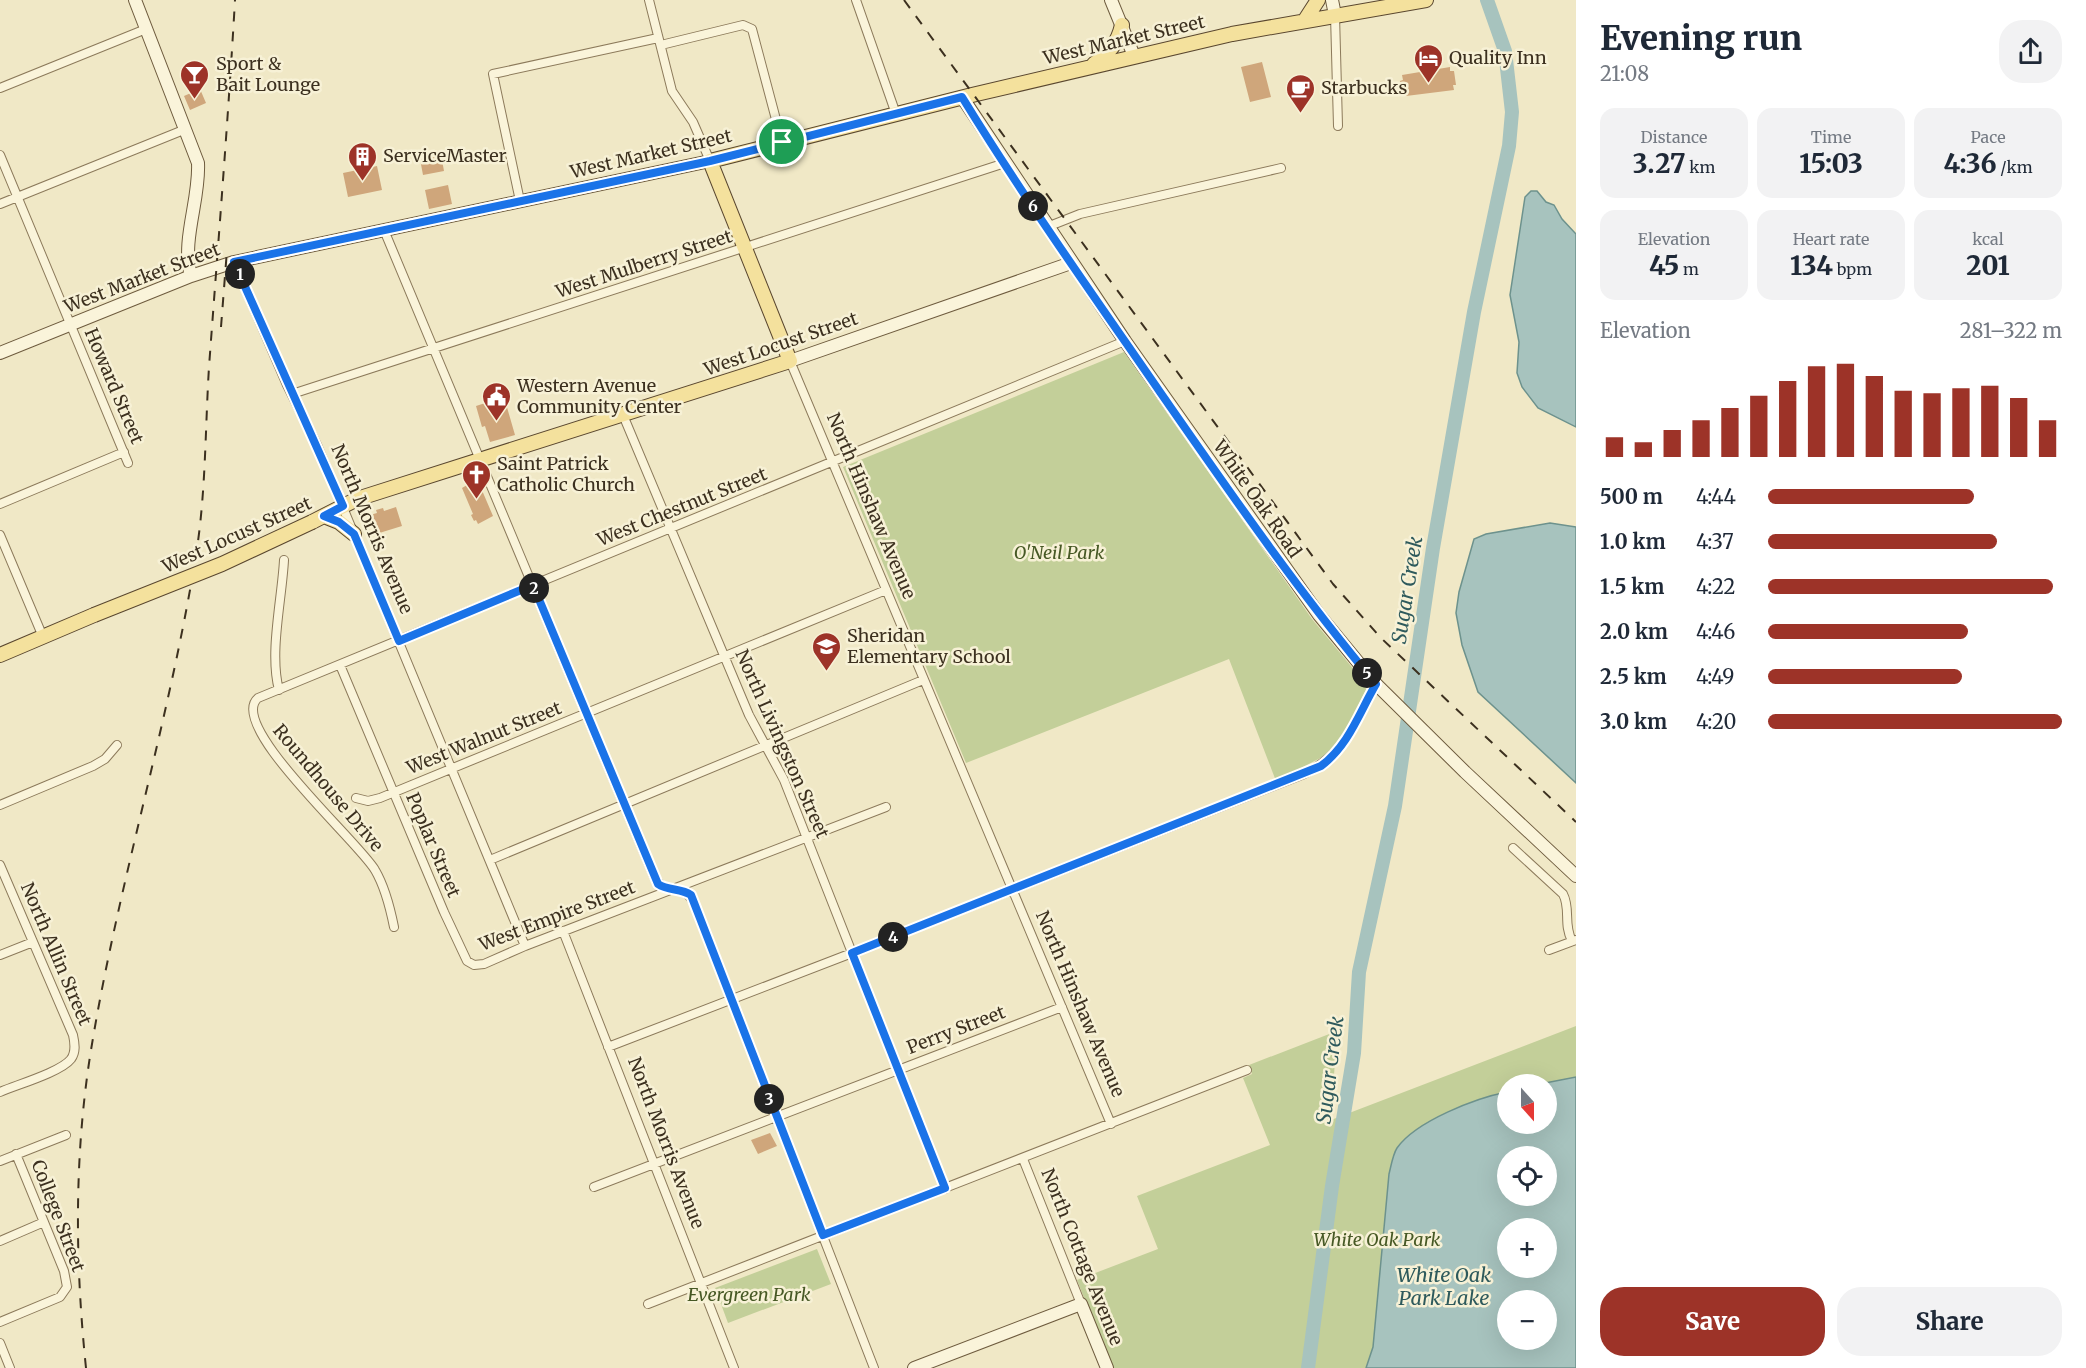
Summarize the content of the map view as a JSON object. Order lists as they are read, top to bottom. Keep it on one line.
{"streets":{"main road":["West Market Street","West Locust Street","North Hinshaw Avenue"],"street":["West Mulberry Street","Howard Street","White Oak Road","West Chestnut Street","North Morris Avenue","West Walnut Street","North Livingston Street","Roundhouse Drive","Poplar Street","West Empire Street","North Allin Street","Perry Street","College Street","North Cottage Avenue"]},"crossings":[["West Market Street","Howard Street"],["West Market Street","White Oak Road"],["West Market Street","North Hinshaw Avenue"],["West Market Street","North Morris Avenue"],["West Mulberry Street","White Oak Road"],["West Mulberry Street","North Hinshaw Avenue"],["West Mulberry Street","North Morris Avenue"],["West Locust Street","White Oak Road"],["West Locust Street","North Hinshaw Avenue"],["West Locust Street","North Morris Avenue"],["West Locust Street","North Livingston Street"],["White Oak Road","West Chestnut Street"],["North Hinshaw Avenue","West Chestnut Street"],["North Hinshaw Avenue","West Walnut Street"],["North Hinshaw Avenue","Perry Street"],["West Chestnut Street","North Morris Avenue"],["West Chestnut Street","North Livingston Street"],["West Chestnut Street","Roundhouse Drive"],["West Chestnut Street","Poplar Street"],["North Morris Avenue","West Walnut Street"],["North Morris Avenue","West Empire Street"],["North Morris Avenue","Perry Street"],["West Walnut Street","North Livingston Street"],["West Walnut Street","Poplar Street"],["North Livingston Street","West Empire Street"],["North Livingston Street","Perry Street"],["Poplar Street","West Empire Street"]],"water":["Sugar Creek","White Oak Park Lake"],"parks":["O'Neil Park","White Oak Park","Evergreen Park"],"places":{"hotel":["Quality Inn"],"bar":["Sport & Bait Lounge"],"cafe":["Starbucks"],"building":["ServiceMaster"],"public building":["Western Avenue Community Center"],"church":["Saint Patrick Catholic Church"],"school or university":["Sheridan Elementary School"]},"north":"bottom","page":{"heading":["Evening run","21:08"],"stats":[["Distance","3.27 km"],["Time","15:03"],["Pace","4:36 /km"],["Elevation","45 m"],["Heart rate","134 bpm"],["kcal","201"]],"pins":["6","1","2","5","4","3"],"chart":["Elevation","281–322 m"],"list":[{"name":"500 m","note":"4:44"},{"name":"1.0 km","note":"4:37"},{"name":"1.5 km","note":"4:22"},{"name":"2.0 km","note":"4:46"},{"name":"2.5 km","note":"4:49"},{"name":"3.0 km","note":"4:20"}],"map_buttons":["+","−"],"buttons":["Save","Share"]}}
